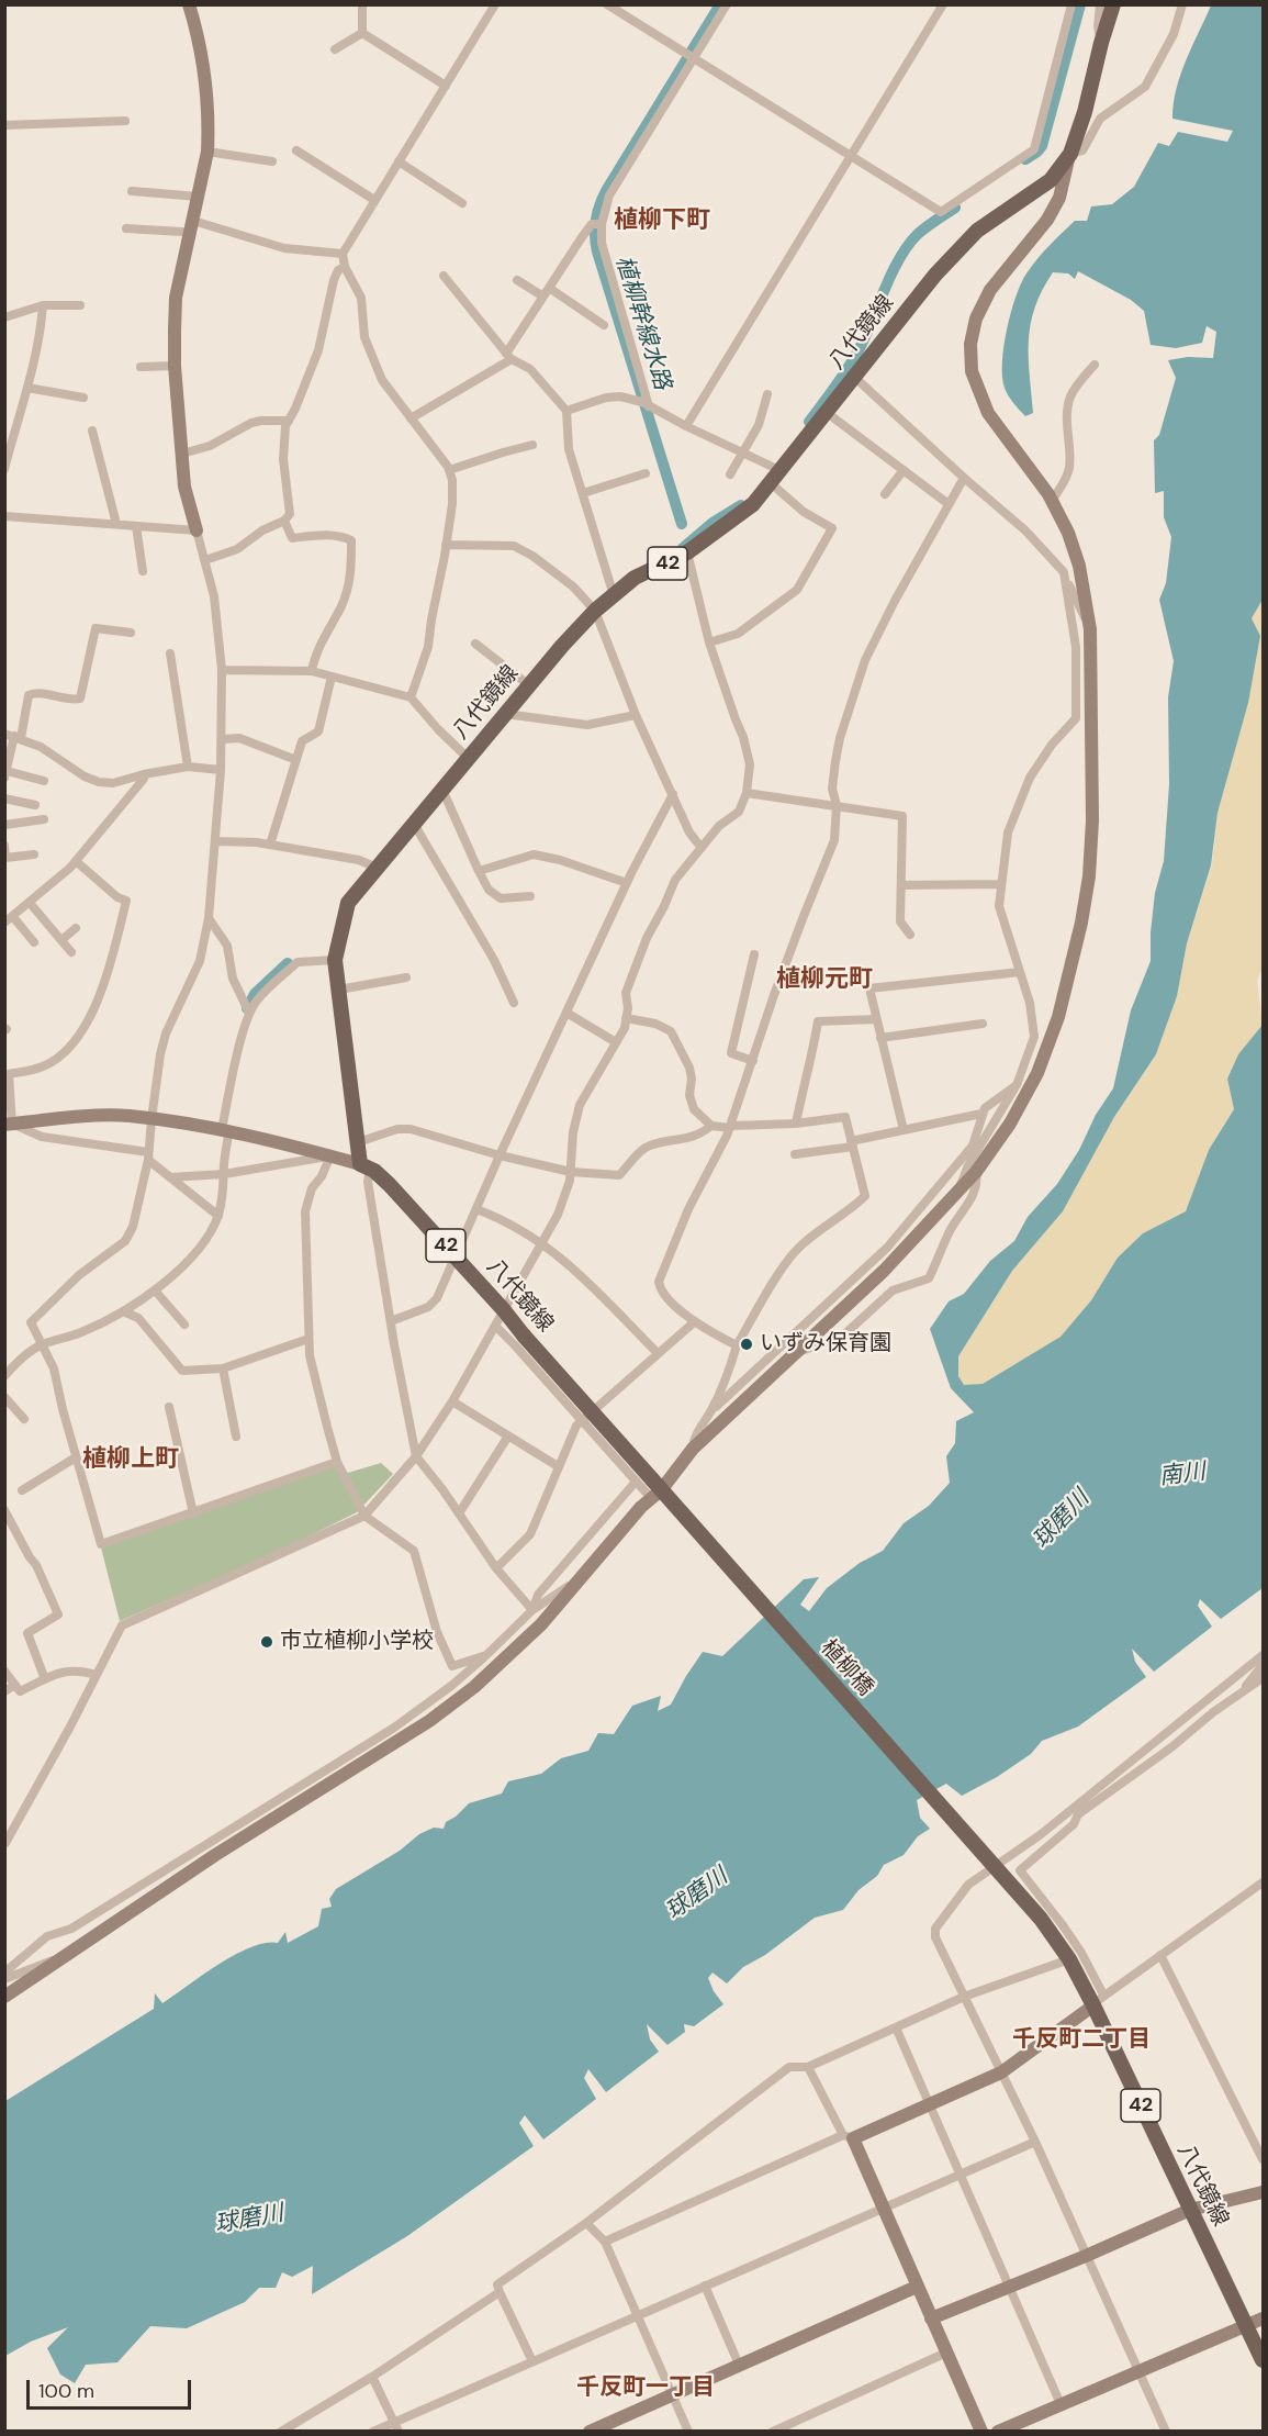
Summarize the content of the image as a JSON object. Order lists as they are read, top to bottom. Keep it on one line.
{"streets":{"main road":["八代鏡線","42","植柳橋"]},"crossings":[["八代鏡線","植柳橋"]],"districts":["植柳下町","植柳元町","植柳上町","千反町二丁目","千反町一丁目"],"water":["植柳幹線水路","南川","球磨川"],"places":["いずみ保育園","市立植柳小学校"],"scale_bar":"100 m"}
